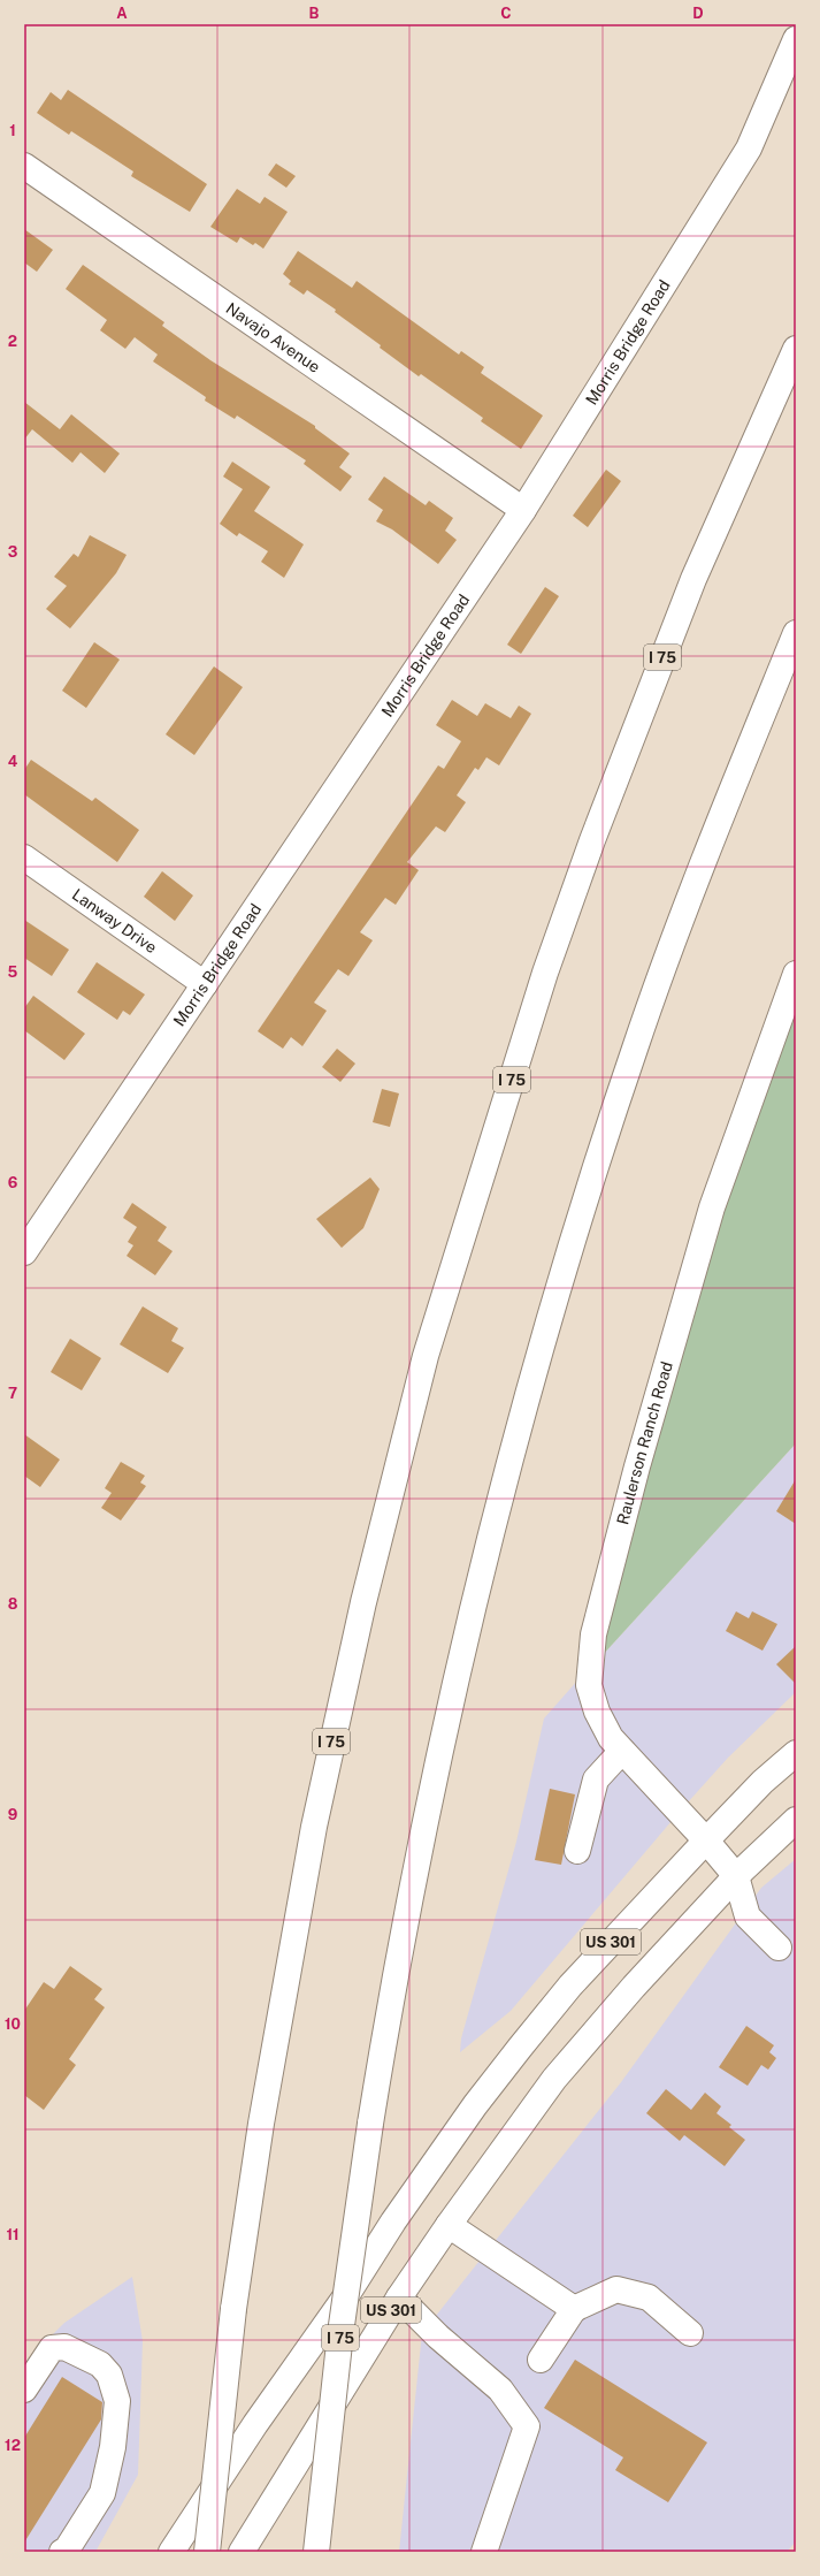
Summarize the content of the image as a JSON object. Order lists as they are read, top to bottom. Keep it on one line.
{"streets":{"main road":["Navajo Avenue","Morris Bridge Road","I 75","Lanway Drive","Raulerson Ranch Road","US 301"]},"crossings":[["Navajo Avenue","Morris Bridge Road"],["Morris Bridge Road","Lanway Drive"],["Raulerson Ranch Road","US 301"]],"grid":{"columns":["A","B","C","D"],"rows":["1","2","3","4","5","6","7","8","9","10","11","12"]}}
